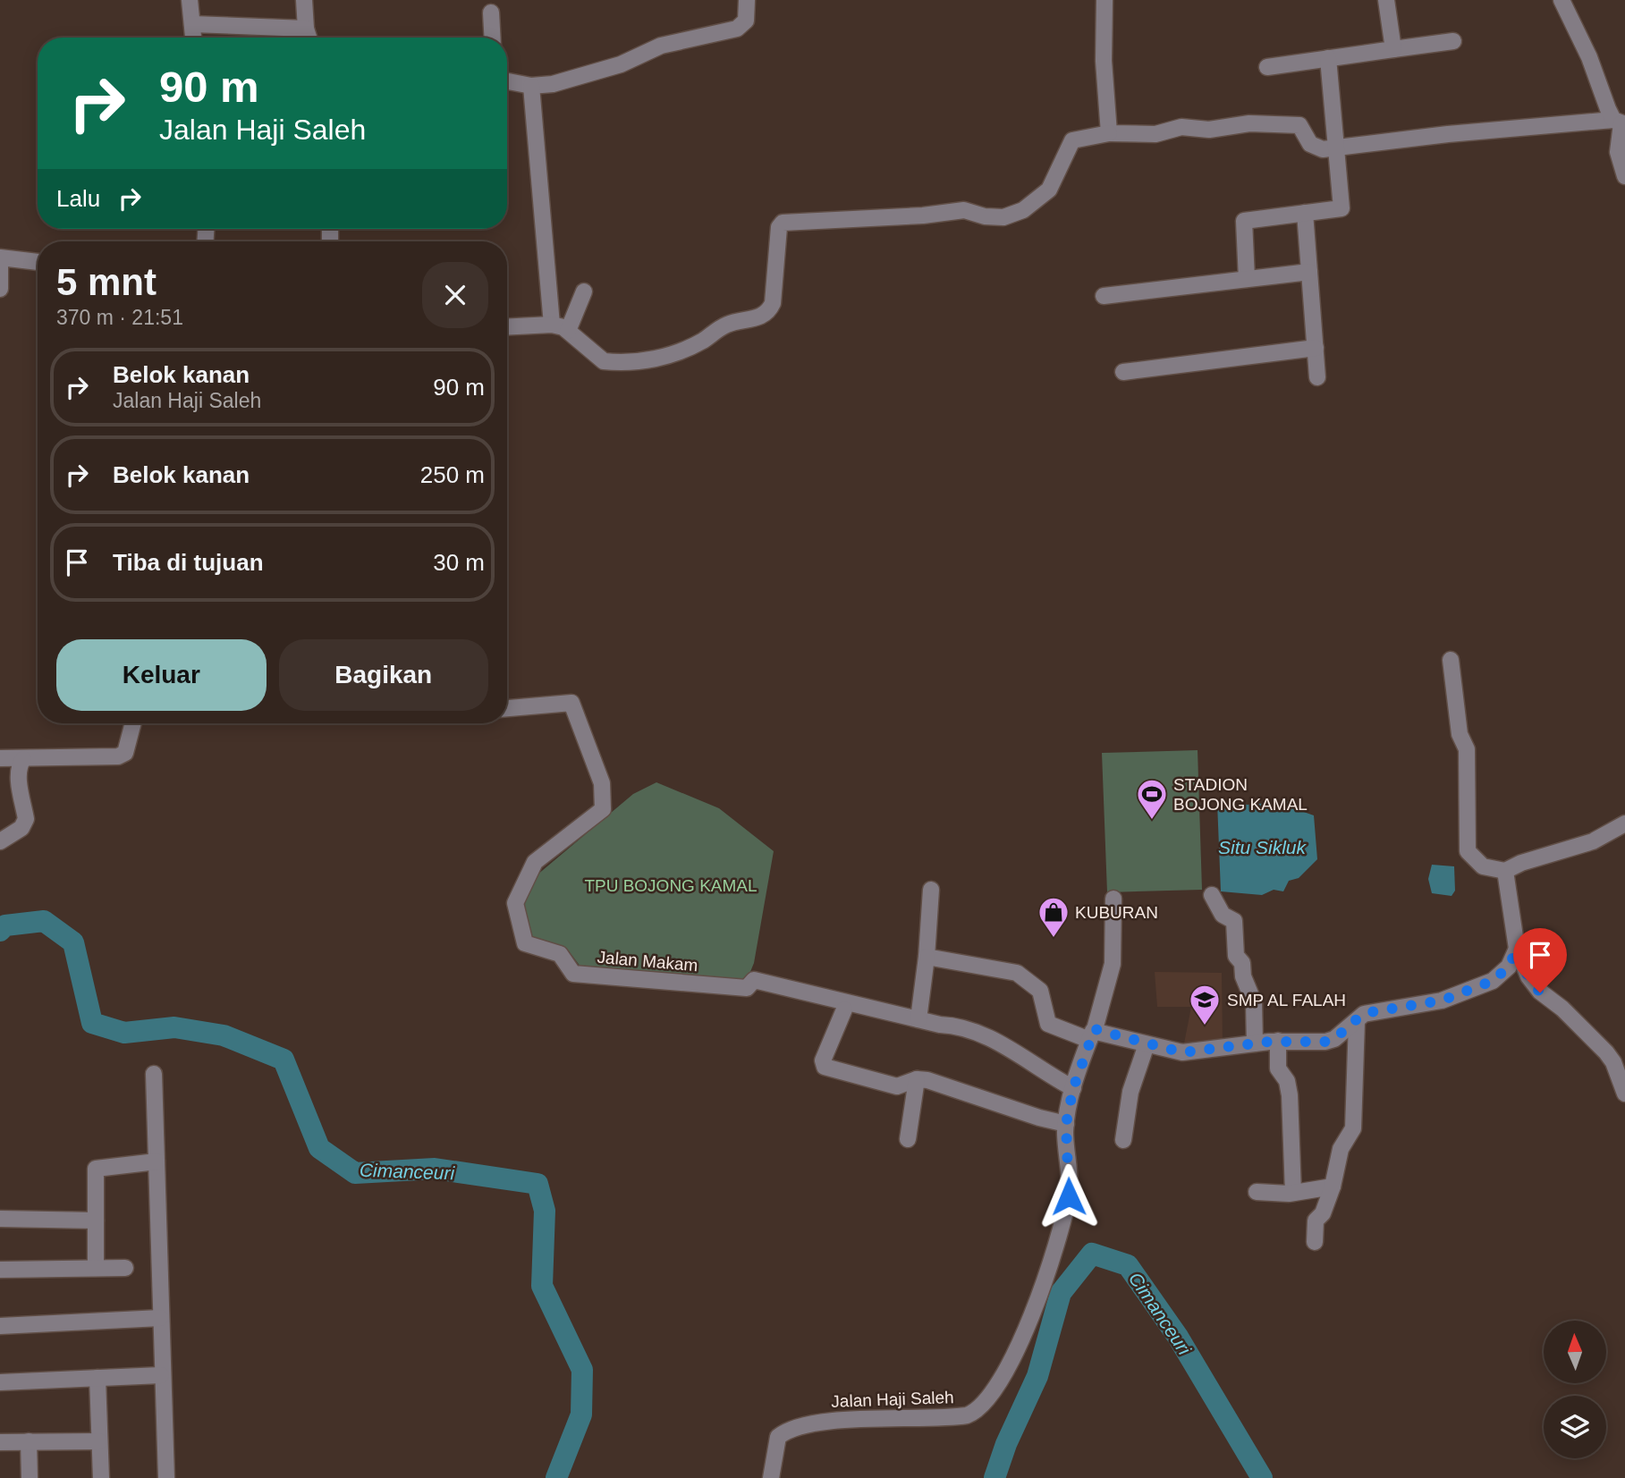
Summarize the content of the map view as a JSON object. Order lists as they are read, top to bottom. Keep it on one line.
{"streets":{"street":["Jalan Makam","Jalan Haji Saleh"]},"crossings":[["Jalan Makam","Jalan Haji Saleh"]],"water":["Situ Sikluk","Cimanceuri"],"parks":["TPU BOJONG KAMAL"],"places":{"sports":["STADION BOJONG KAMAL"],"shop":["KUBURAN"],"school or university":["SMP AL FALAH"]},"north":"top","page":{"turn":["90 m","Jalan Haji Saleh"],"then":"Lalu","heading":["5 mnt","370 m · 21:51"],"list":[{"name":"Belok kanan","note":"Jalan Haji Saleh","value":"90 m"},{"name":"Belok kanan","value":"250 m"},{"name":"Tiba di tujuan","value":"30 m"}],"buttons":["Keluar","Bagikan"]}}
